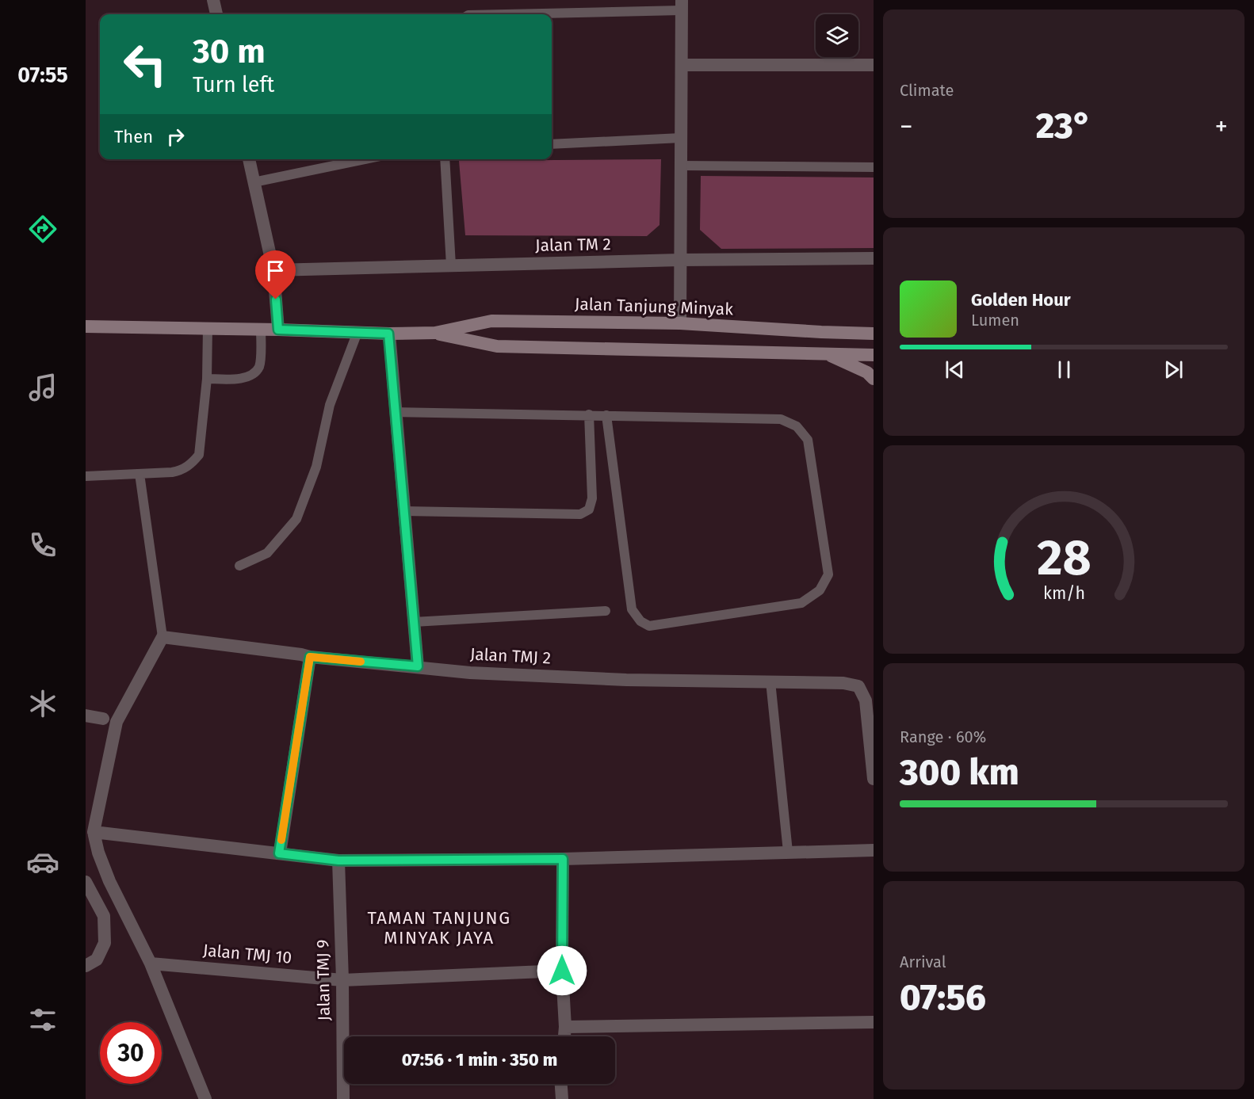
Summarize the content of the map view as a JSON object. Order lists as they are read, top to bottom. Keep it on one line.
{"streets":{"main road":["Jalan Tanjung Minyak"],"street":["Jalan TM 2","Jalan TMJ 2","Jalan TMJ 10","Jalan TMJ 9"]},"crossings":[["Jalan TMJ 10","Jalan TMJ 9"]],"districts":["TAMAN TANJUNG MINYAK JAYA"],"page":{"tabs":"07:55","tile":["Climate",["Range · 60%","300 km"],["Arrival","07:56"]],"turn":["30 m","Turn left"],"heat":["−","23°","+"],"then":"Then","song":["Golden Hour","Lumen"],"limit":"30","trip":"07:56 · 1 min · 350 m","gauge":["28","km/h"]}}
